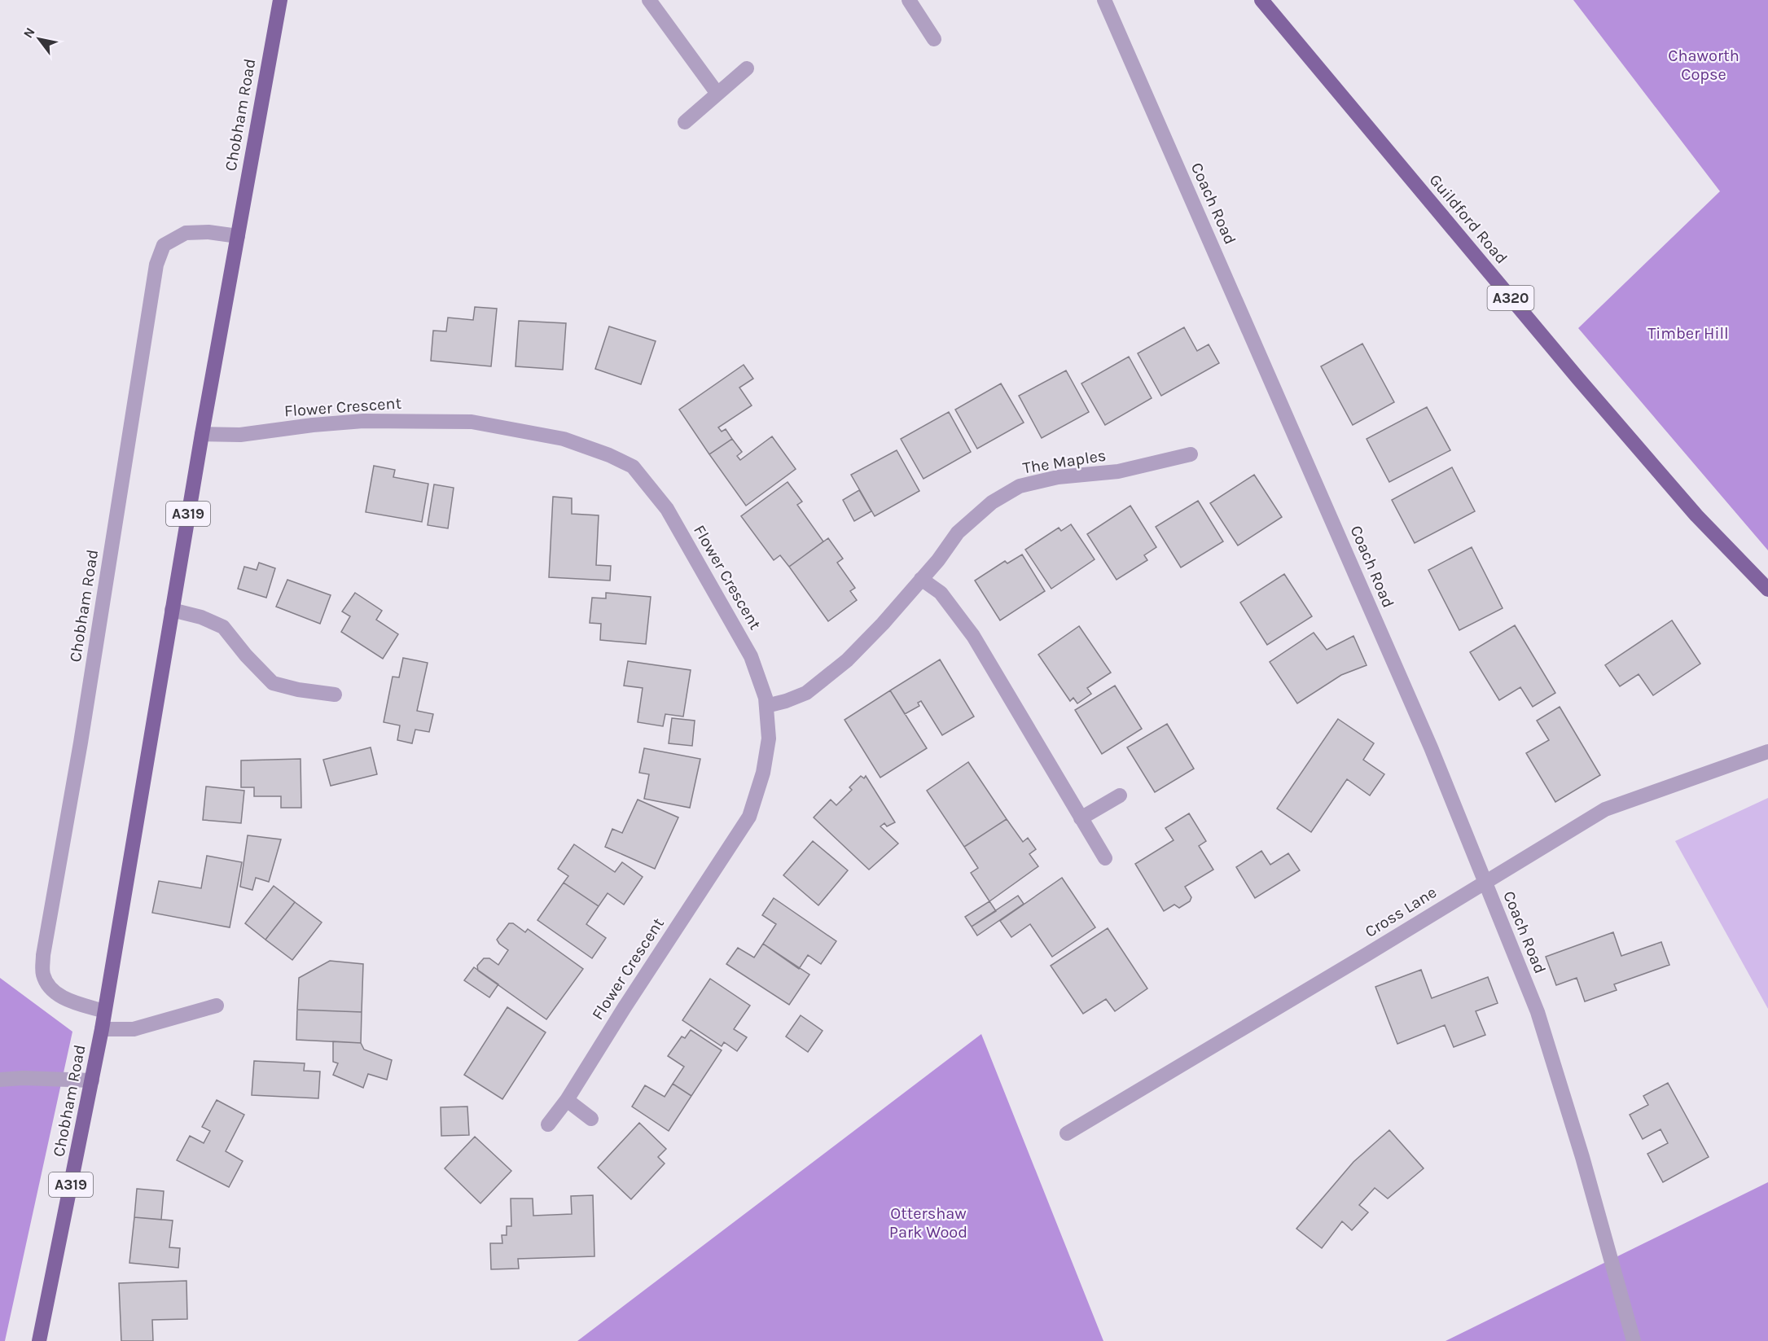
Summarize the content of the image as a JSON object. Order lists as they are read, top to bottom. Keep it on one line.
{"streets":{"main road":["Chobham Road","Guildford Road","A320","A319"],"street":["Coach Road","Flower Crescent","The Maples","Cross Lane"]},"crossings":[["Chobham Road","Flower Crescent"],["Coach Road","Cross Lane"],["Flower Crescent","The Maples"]],"parks":["Chaworth Copse","Timber Hill","Ottershaw Park Wood"],"north":"top left"}
